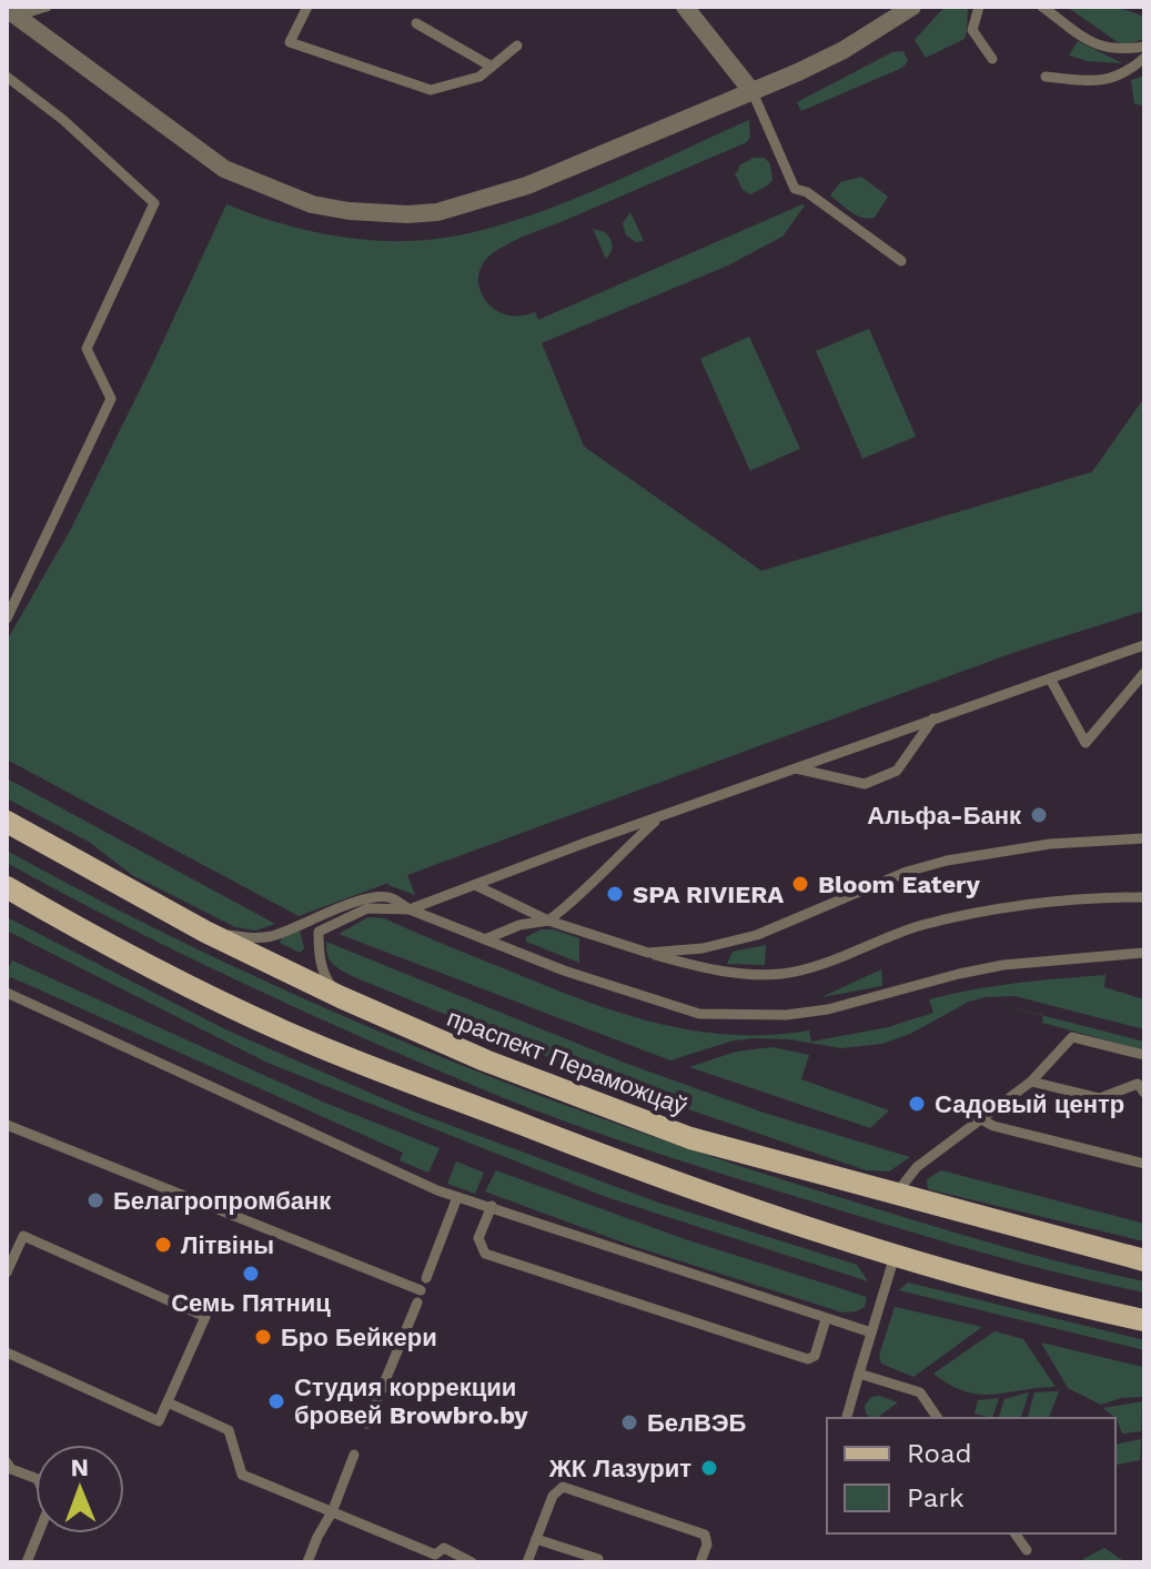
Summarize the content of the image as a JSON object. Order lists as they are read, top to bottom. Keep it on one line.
{"streets":{"main road":["праспект Пераможцаў"]},"places":["Альфа-Банк","Bloom Eatery","SPA RIVIERA","Садовый центр","Белагропромбанк","Літвіны","Семь Пятниц","Бро Бейкери","Студия коррекции бровей Browbro.by","БелВЭБ","ЖК Лазурит"],"legend":["Road","Park"],"north":"top"}
